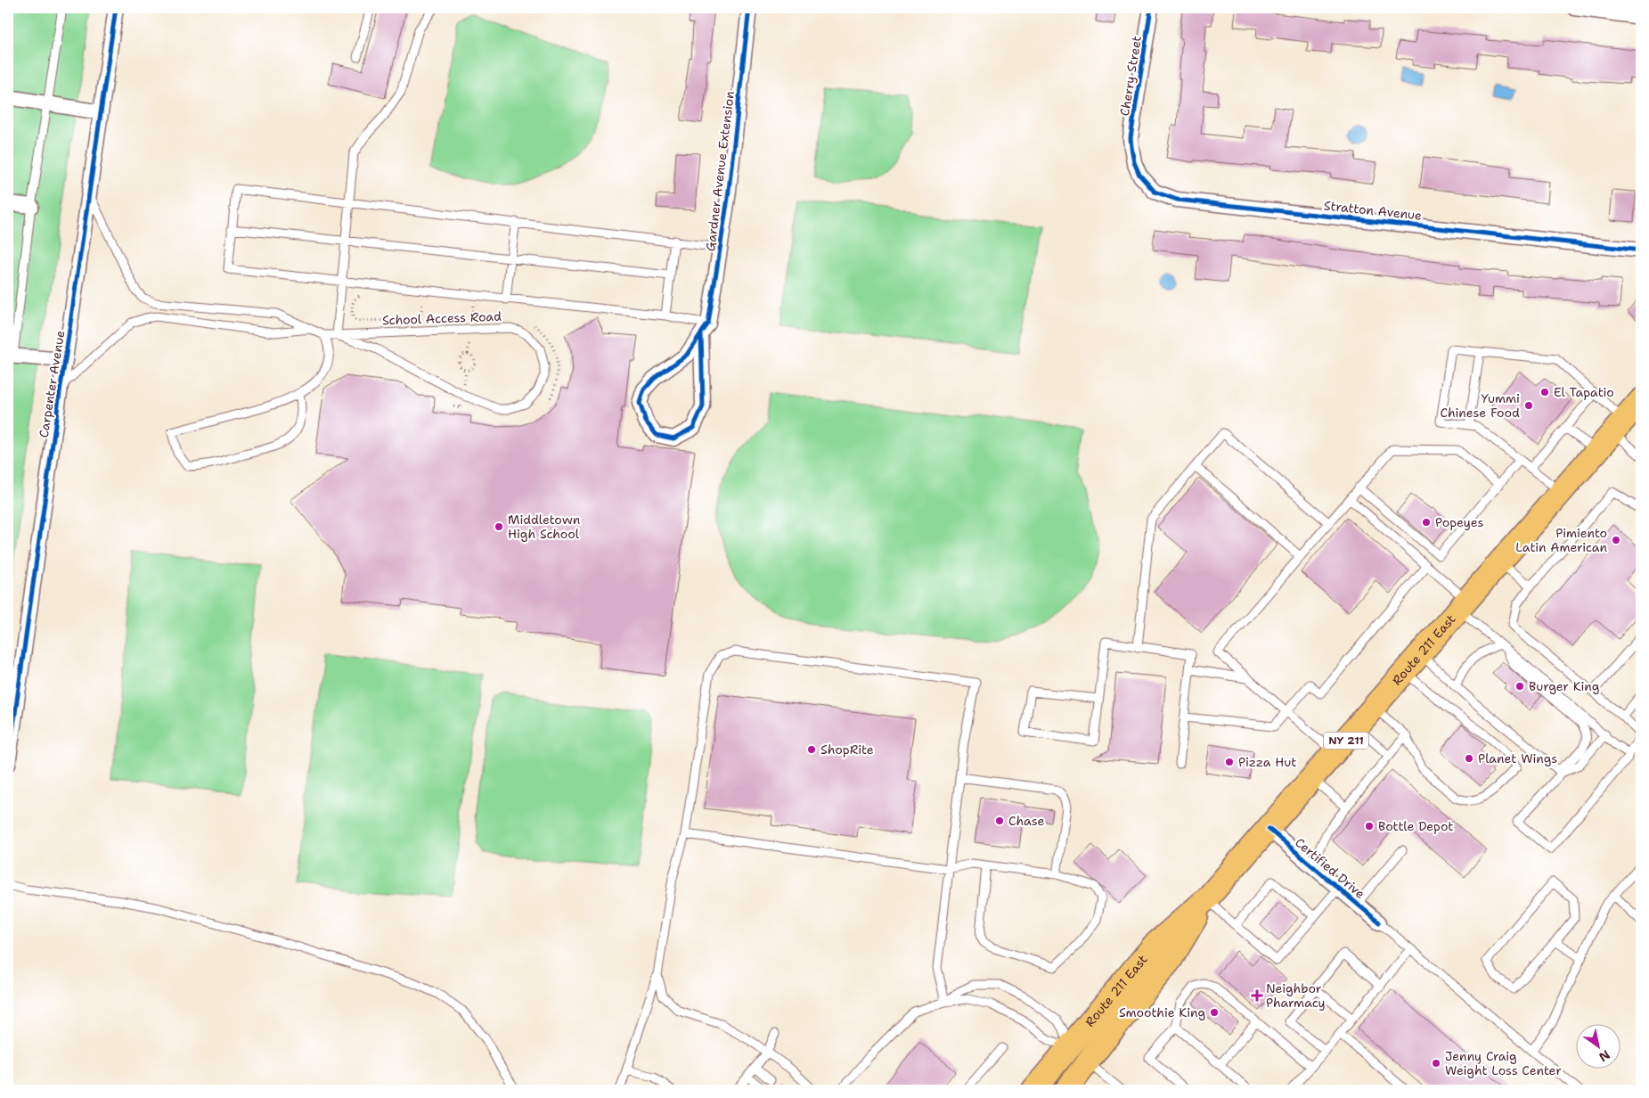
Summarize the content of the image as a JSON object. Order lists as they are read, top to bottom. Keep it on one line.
{"streets":{"main road":["Route 211 East","NY 211"],"street":["Cherry Street","Gardner Avenue Extension","Stratton Avenue","Carpenter Avenue","Certified Drive"],"lane":["School Access Road"]},"crossings":[["Cherry Street","Stratton Avenue"],["School Access Road","Carpenter Avenue"],["Route 211 East","Certified Drive"]],"places":{"other":["El Tapatio","Yummi Chinese Food","Popeyes","Middletown High School","Pimiento Latin American","Burger King","ShopRite","Planet Wings","Pizza Hut","Chase","Bottle Depot","Smoothie King","Jenny Craig Weight Loss Center"],"health":["Neighbor Pharmacy"]},"north":"bottom right"}
